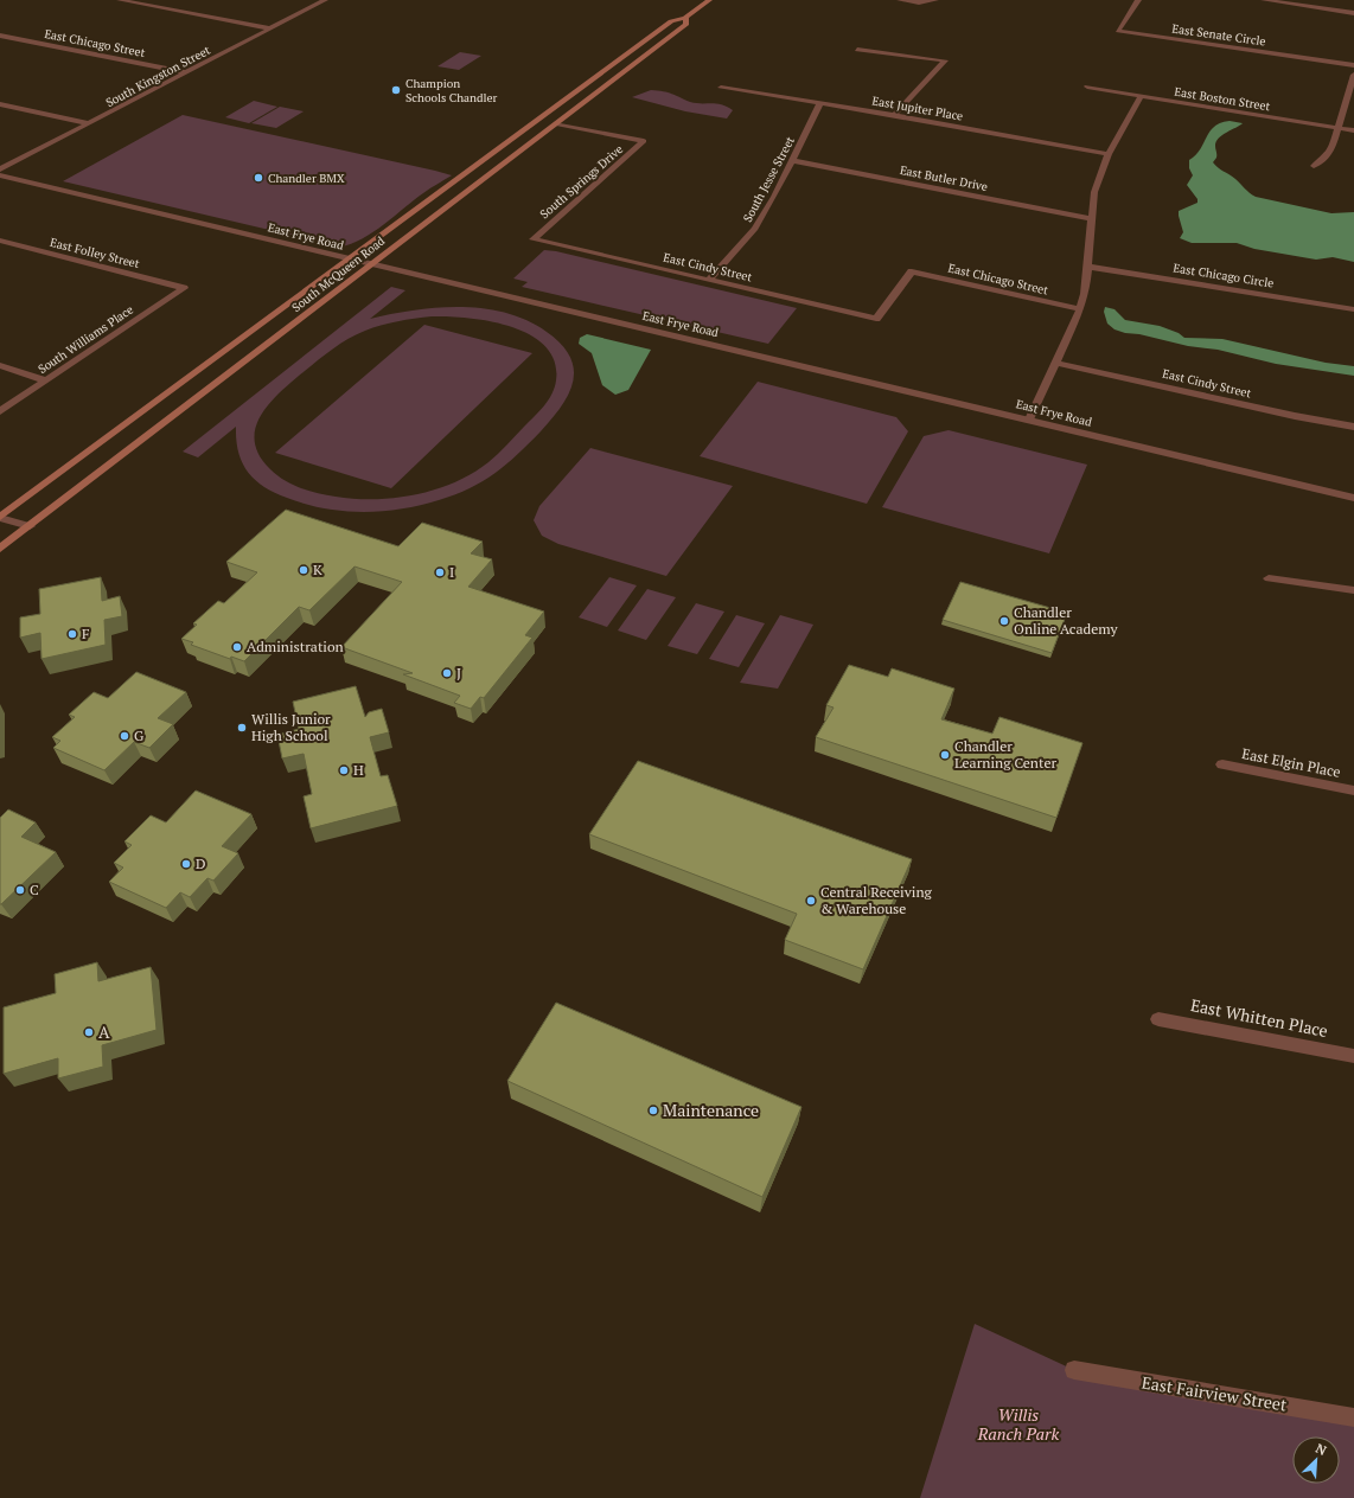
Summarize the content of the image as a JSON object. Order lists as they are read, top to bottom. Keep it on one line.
{"streets":{"main road":["South McQueen Road"],"street":["East Senate Circle","East Chicago Street","South Kingston Street","East Boston Street","East Jupiter Place","East Butler Drive","South Jesse Street","South Springs Drive","East Frye Road","East Folley Street","East Cindy Street","East Chicago Circle","South Williams Place","East Elgin Place","East Whitten Place","East Fairview Street"]},"crossings":[["East Chicago Street","South Kingston Street"],["East Chicago Street","East Cindy Street"],["East Jupiter Place","South Jesse Street"],["East Butler Drive","South Jesse Street"],["South Jesse Street","East Cindy Street"],["South Springs Drive","East Cindy Street"],["South Springs Drive","South McQueen Road"],["East Frye Road","South McQueen Road"],["East Folley Street","South Williams Place"]],"parks":["Willis Ranch Park"],"places":["Champion Schools Chandler","Chandler BMX","K","I","Chandler Online Academy","F","Administration","J","Willis Junior High School","G","Chandler Learning Center","H","D","C","Central Receiving & Warehouse","A","Maintenance"],"north":"top right"}
